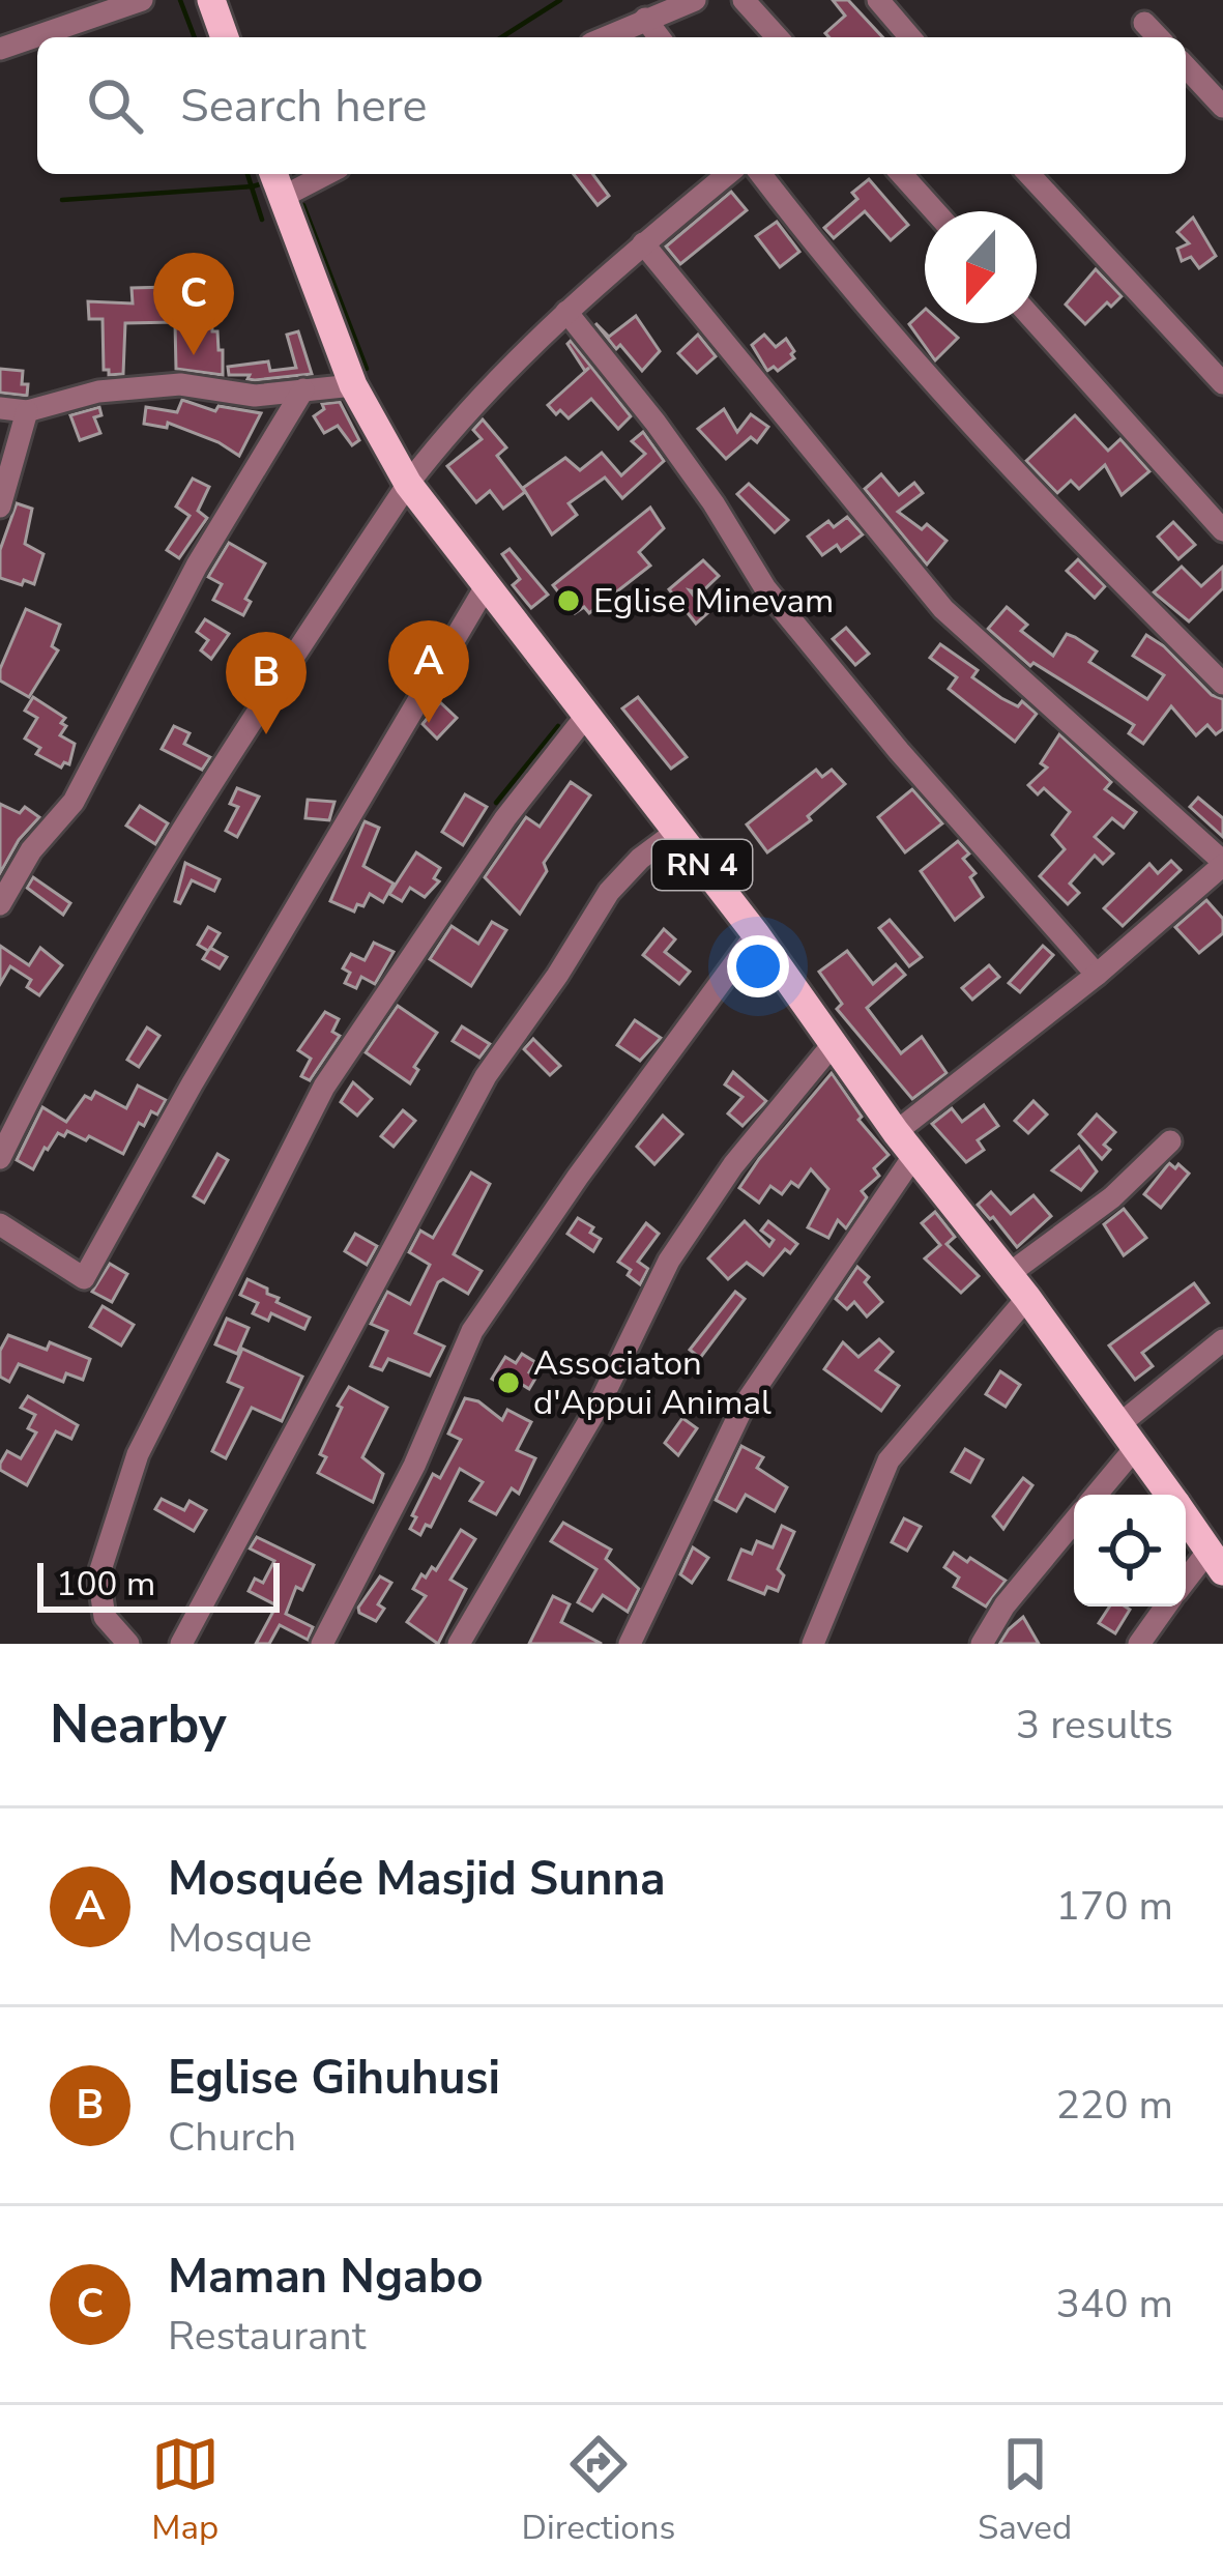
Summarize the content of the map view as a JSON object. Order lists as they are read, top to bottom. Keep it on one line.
{"streets":{"main road":["RN 4"]},"places":["Eglise Minevam","Associaton d'Appui Animal"],"scale_bar":"100 m","north":"bottom","page":{"search":"Search here","pins":["C","A","B"],"scale":"100 m","heading":["Nearby","3 results"],"list":[{"mark":"A","name":"Mosquée Masjid Sunna","note":"Mosque","value":"170 m"},{"mark":"B","name":"Eglise Gihuhusi","note":"Church","value":"220 m"},{"mark":"C","name":"Maman Ngabo","note":"Restaurant","value":"340 m"}],"nav":["Map","Directions","Saved"]}}
